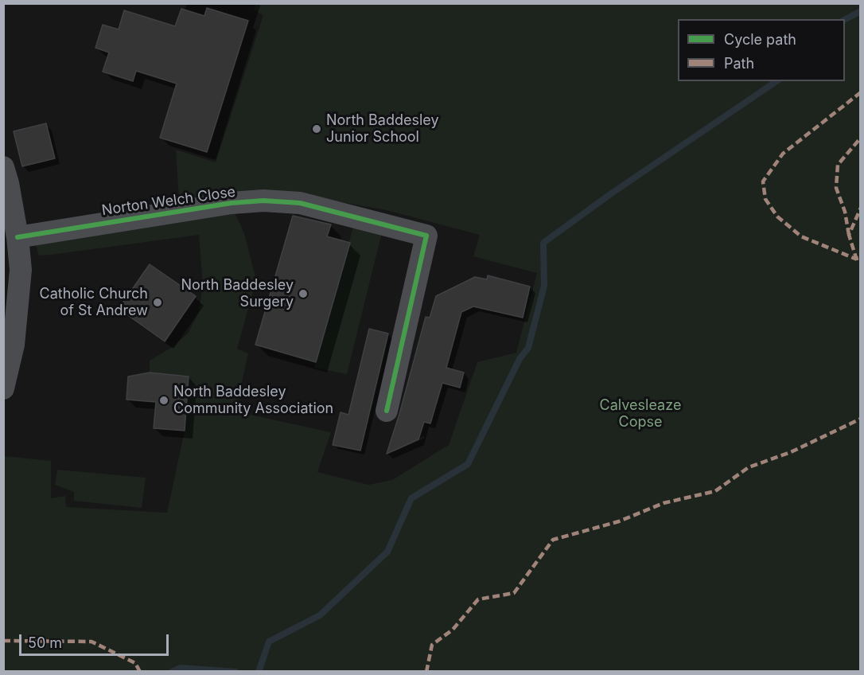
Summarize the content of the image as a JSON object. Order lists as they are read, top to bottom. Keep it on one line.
{"streets":{"street":["Norton Welch Close"]},"parks":["Calvesleaze Copse"],"places":["North Baddesley Junior School","North Baddesley Surgery","Catholic Church of St Andrew","North Baddesley Community Association"],"legend":["Cycle path","Path"],"scale_bar":"50 m"}
